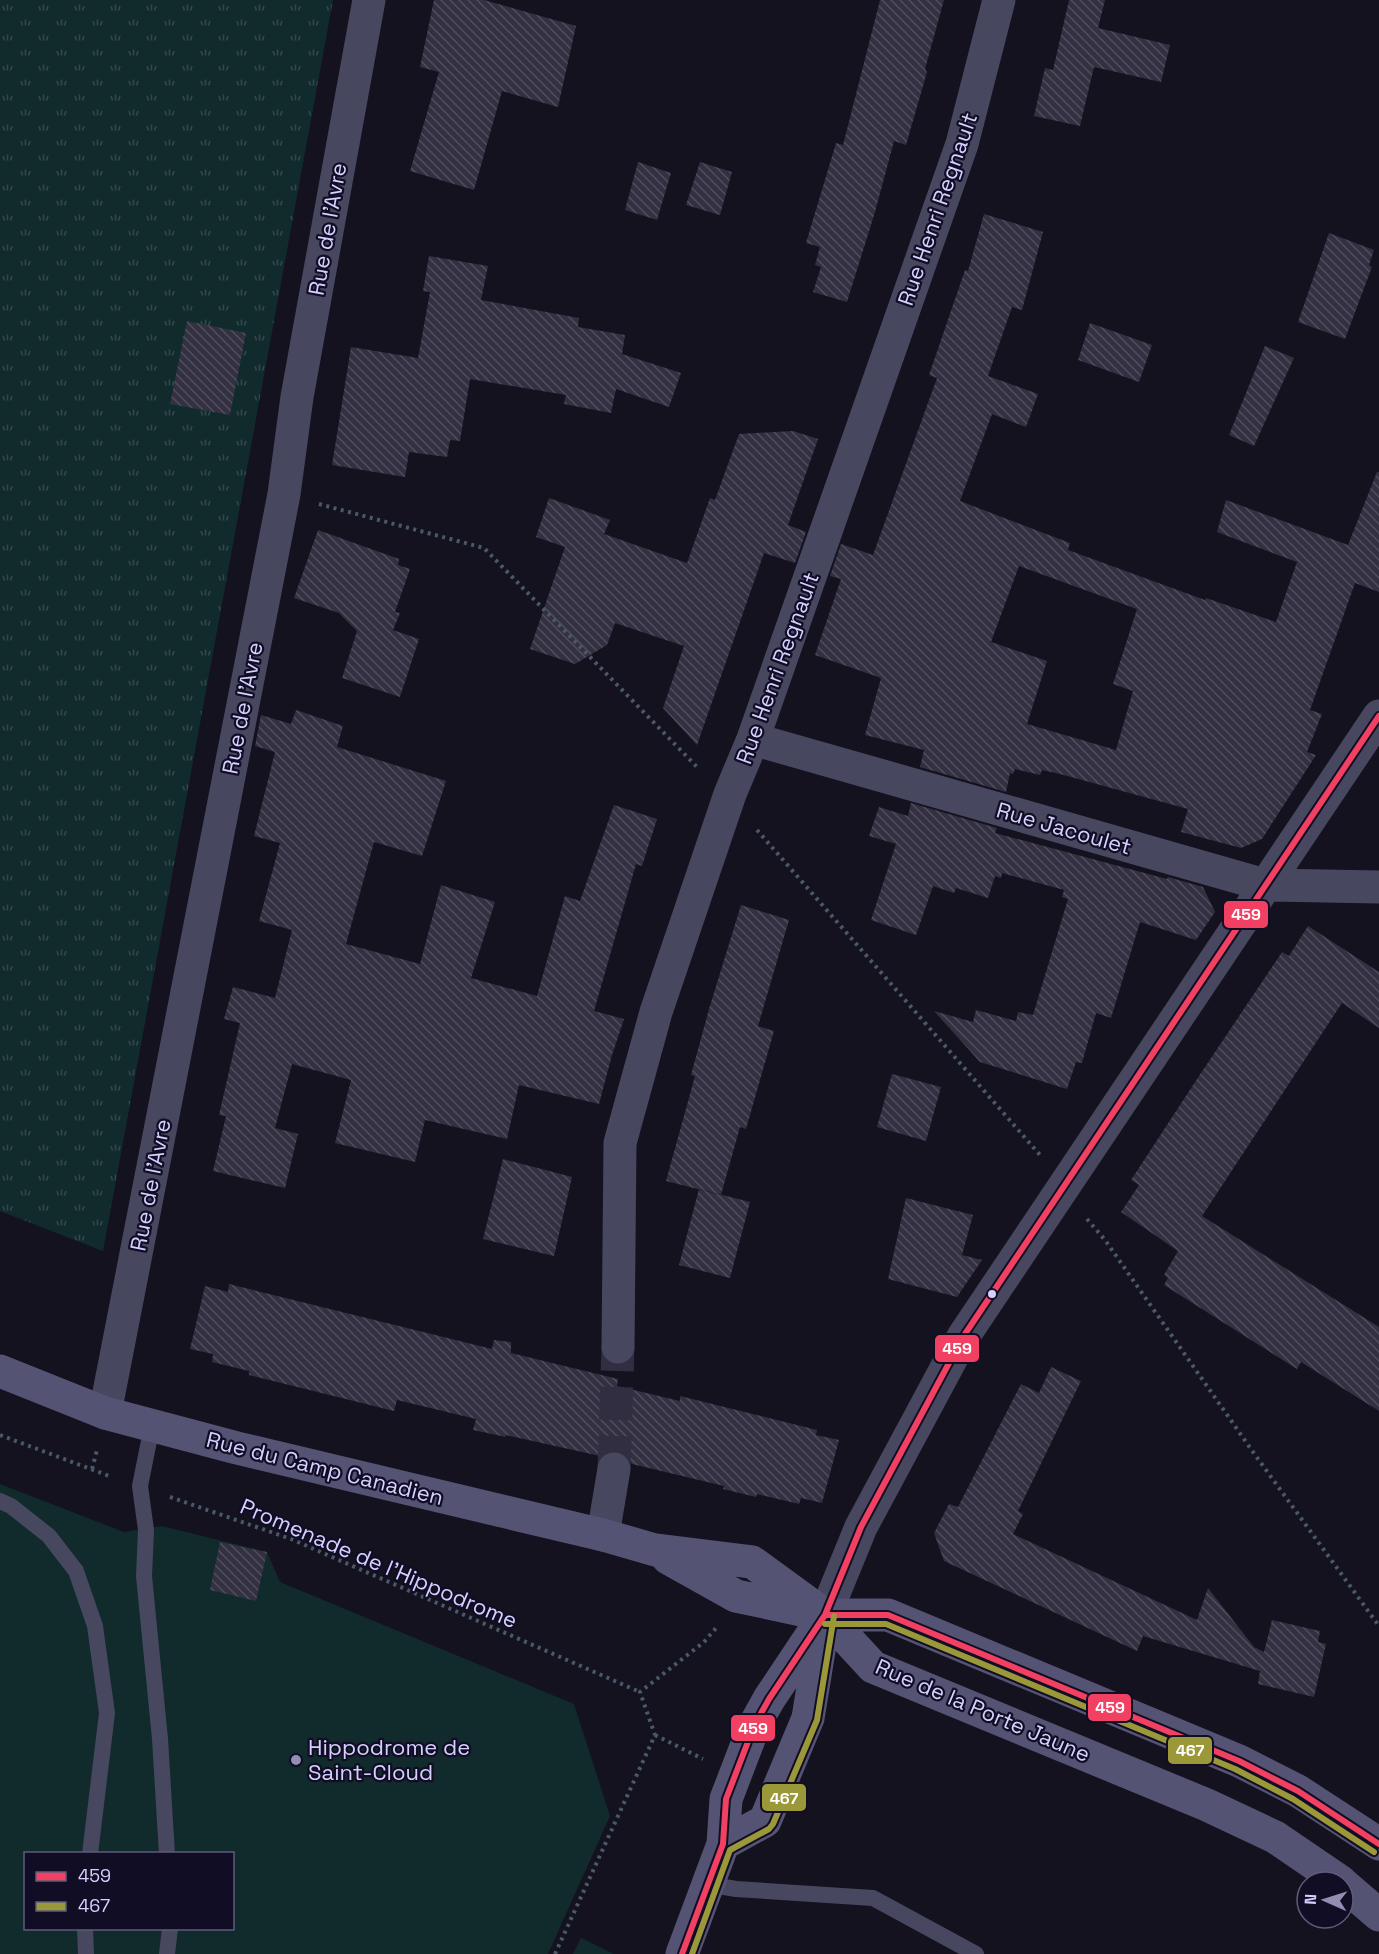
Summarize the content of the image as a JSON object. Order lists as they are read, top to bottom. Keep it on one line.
{"streets":{"main road":["Rue du Camp Canadien","Rue de la Porte Jaune"],"street":["Rue Henri Regnault","Rue de l'Avre","Rue Jacoulet"],"path":["Promenade de l'Hippodrome"]},"crossings":[["Rue Henri Regnault","Rue Jacoulet"],["Rue de l'Avre","Rue du Camp Canadien"],["Rue du Camp Canadien","Rue de la Porte Jaune"]],"places":["Hippodrome de Saint-Cloud"],"lines":["transit line 459","transit line 467"],"legend":["459","467"],"north":"left"}
